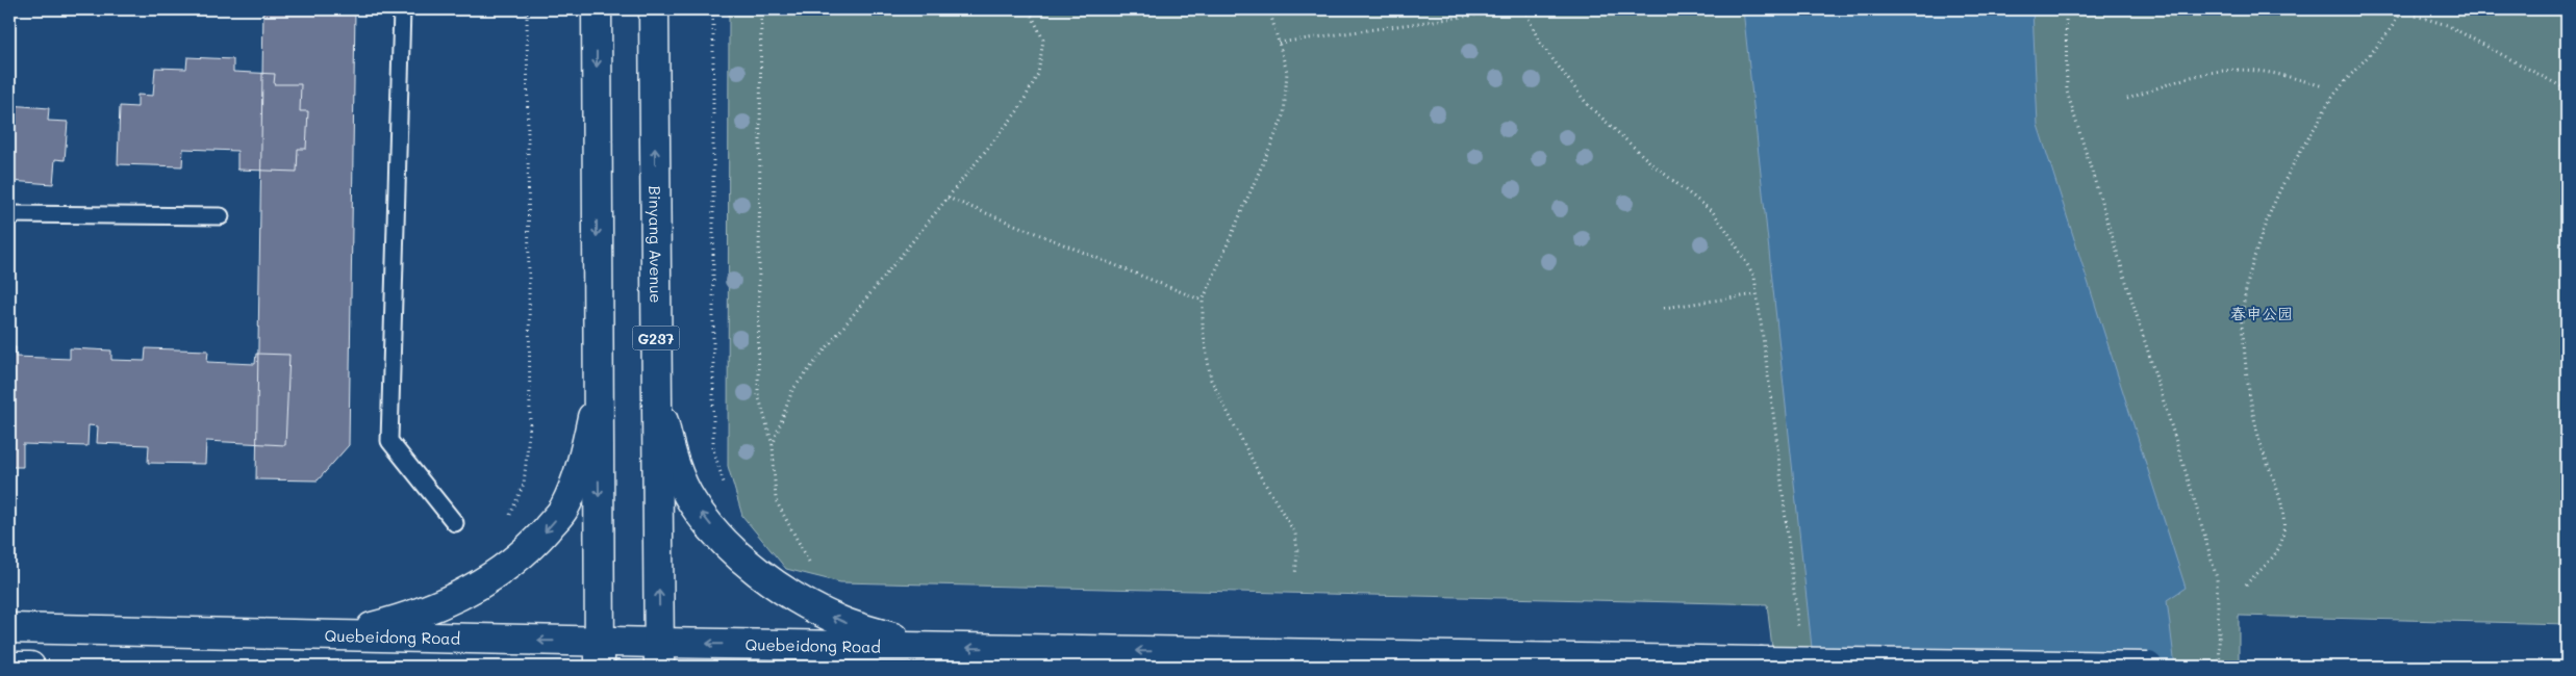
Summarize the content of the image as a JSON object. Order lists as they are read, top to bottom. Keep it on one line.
{"streets":{"main road":["Binyang Avenue","G237","Quebeidong Road"]},"crossings":[["Binyang Avenue","Quebeidong Road"]],"one_way":["Quebeidong Road"],"parks":["春申公园"]}
